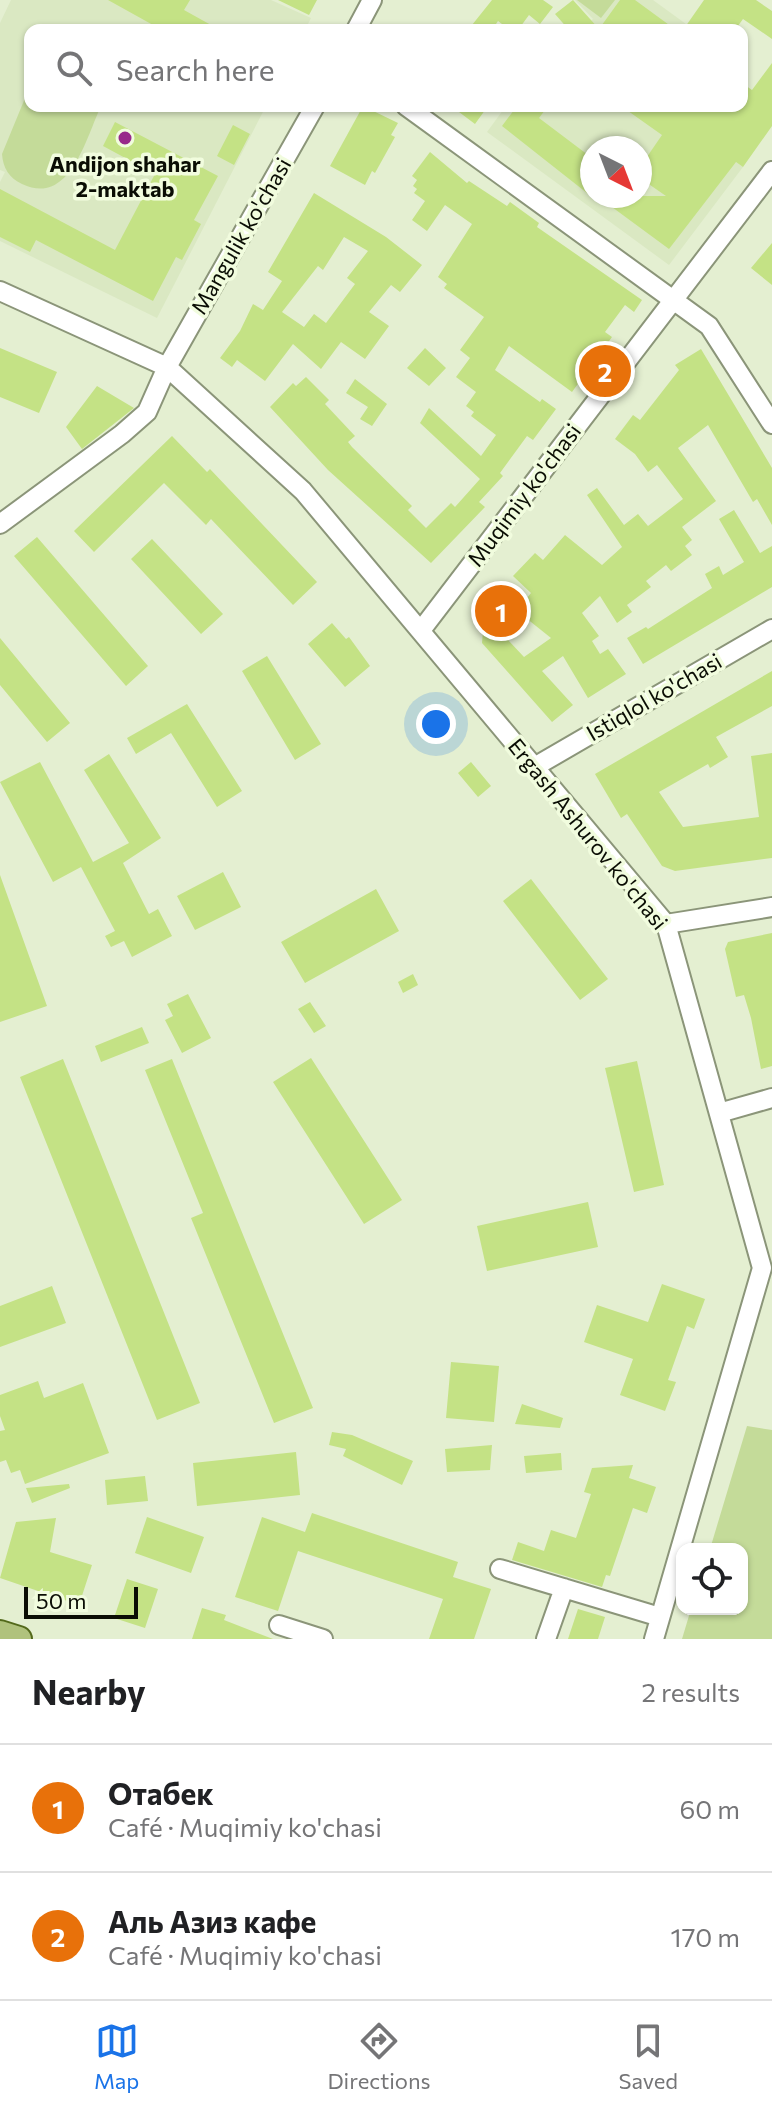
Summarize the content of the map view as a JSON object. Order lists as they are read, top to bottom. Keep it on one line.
{"streets":{"street":["Mangulik ko'chasi","Muqimiy ko'chasi","Istiqlol ko'chasi","Ergash Ashurov ko'chasi"]},"crossings":[["Mangulik ko'chasi","Ergash Ashurov ko'chasi"],["Muqimiy ko'chasi","Ergash Ashurov ko'chasi"],["Istiqlol ko'chasi","Ergash Ashurov ko'chasi"]],"places":["Andijon shahar 2-maktab"],"scale_bar":"50 m","north":"bottom right","page":{"search":"Search here","pins":["2","1"],"scale":"50 m","heading":["Nearby","2 results"],"list":[{"mark":"1","name":"Отабек","note":"Café · Muqimiy ko'chasi","value":"60 m"},{"mark":"2","name":"Аль Азиз кафе","note":"Café · Muqimiy ko'chasi","value":"170 m"}],"nav":["Map","Directions","Saved"]}}
